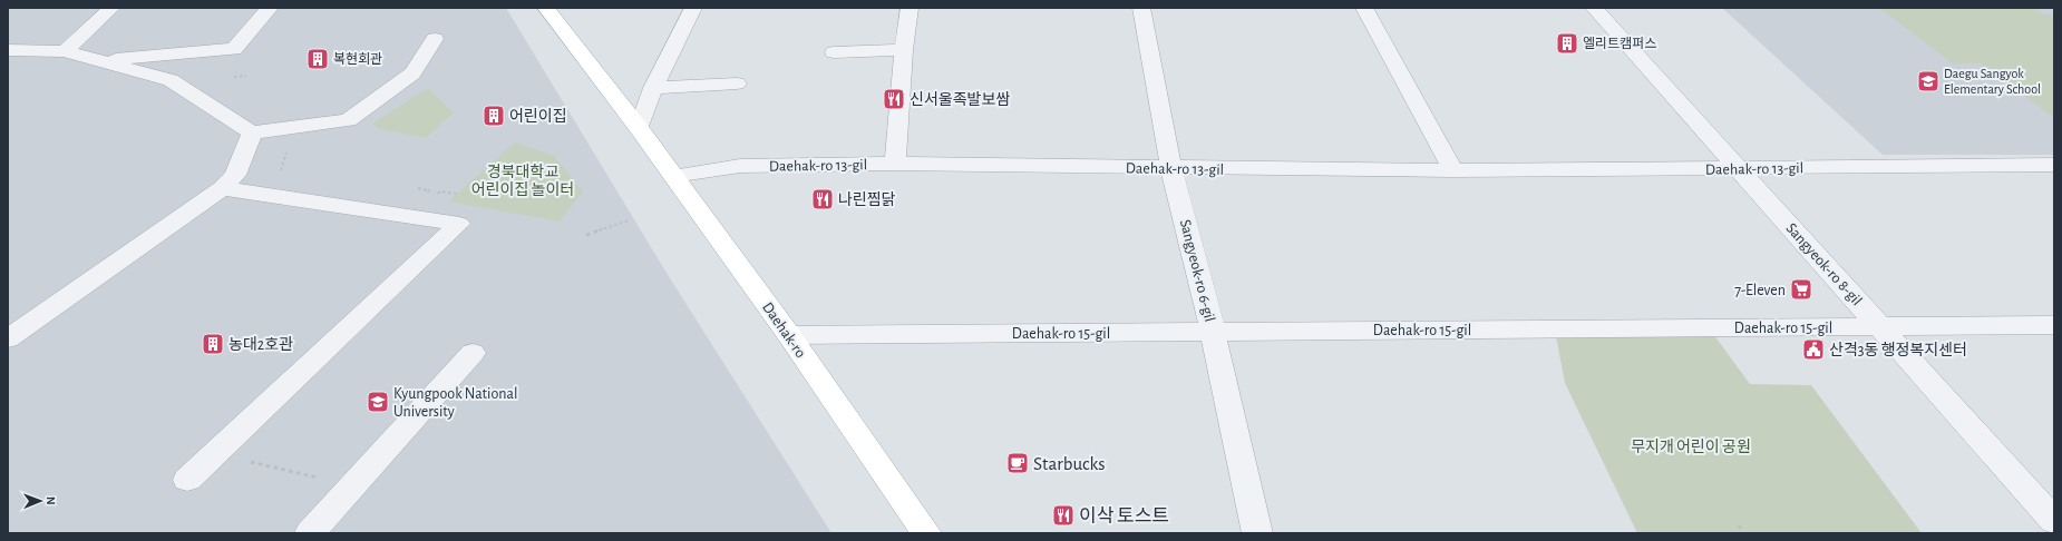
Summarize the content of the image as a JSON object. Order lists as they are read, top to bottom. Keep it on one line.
{"streets":{"main road":["Daehak-ro"],"street":["Daehak-ro 13-gil","Sangyeok-ro 8-gil","Sangyeok-ro 6-gil","Daehak-ro 15-gil"]},"crossings":[["Daehak-ro 13-gil","Sangyeok-ro 8-gil"],["Daehak-ro 13-gil","Sangyeok-ro 6-gil"],["Daehak-ro 13-gil","Daehak-ro"],["Sangyeok-ro 8-gil","Daehak-ro 15-gil"],["Sangyeok-ro 6-gil","Daehak-ro 15-gil"],["Daehak-ro 15-gil","Daehak-ro"]],"parks":["경북대학교 어린이집 놀이터","무지개 어린이 공원"],"places":{"building":["엘리트캠퍼스","복현회관","어린이집","농대2호관"],"school or university":["Daegu Sangyok Elementary School","Kyungpook National University"],"restaurant":["신서울족발보쌈","나린찜닭","이삭 토스트"],"supermarket":["7-Eleven"],"public building":["산격3동 행정복지센터"],"cafe":["Starbucks"]},"north":"right"}
